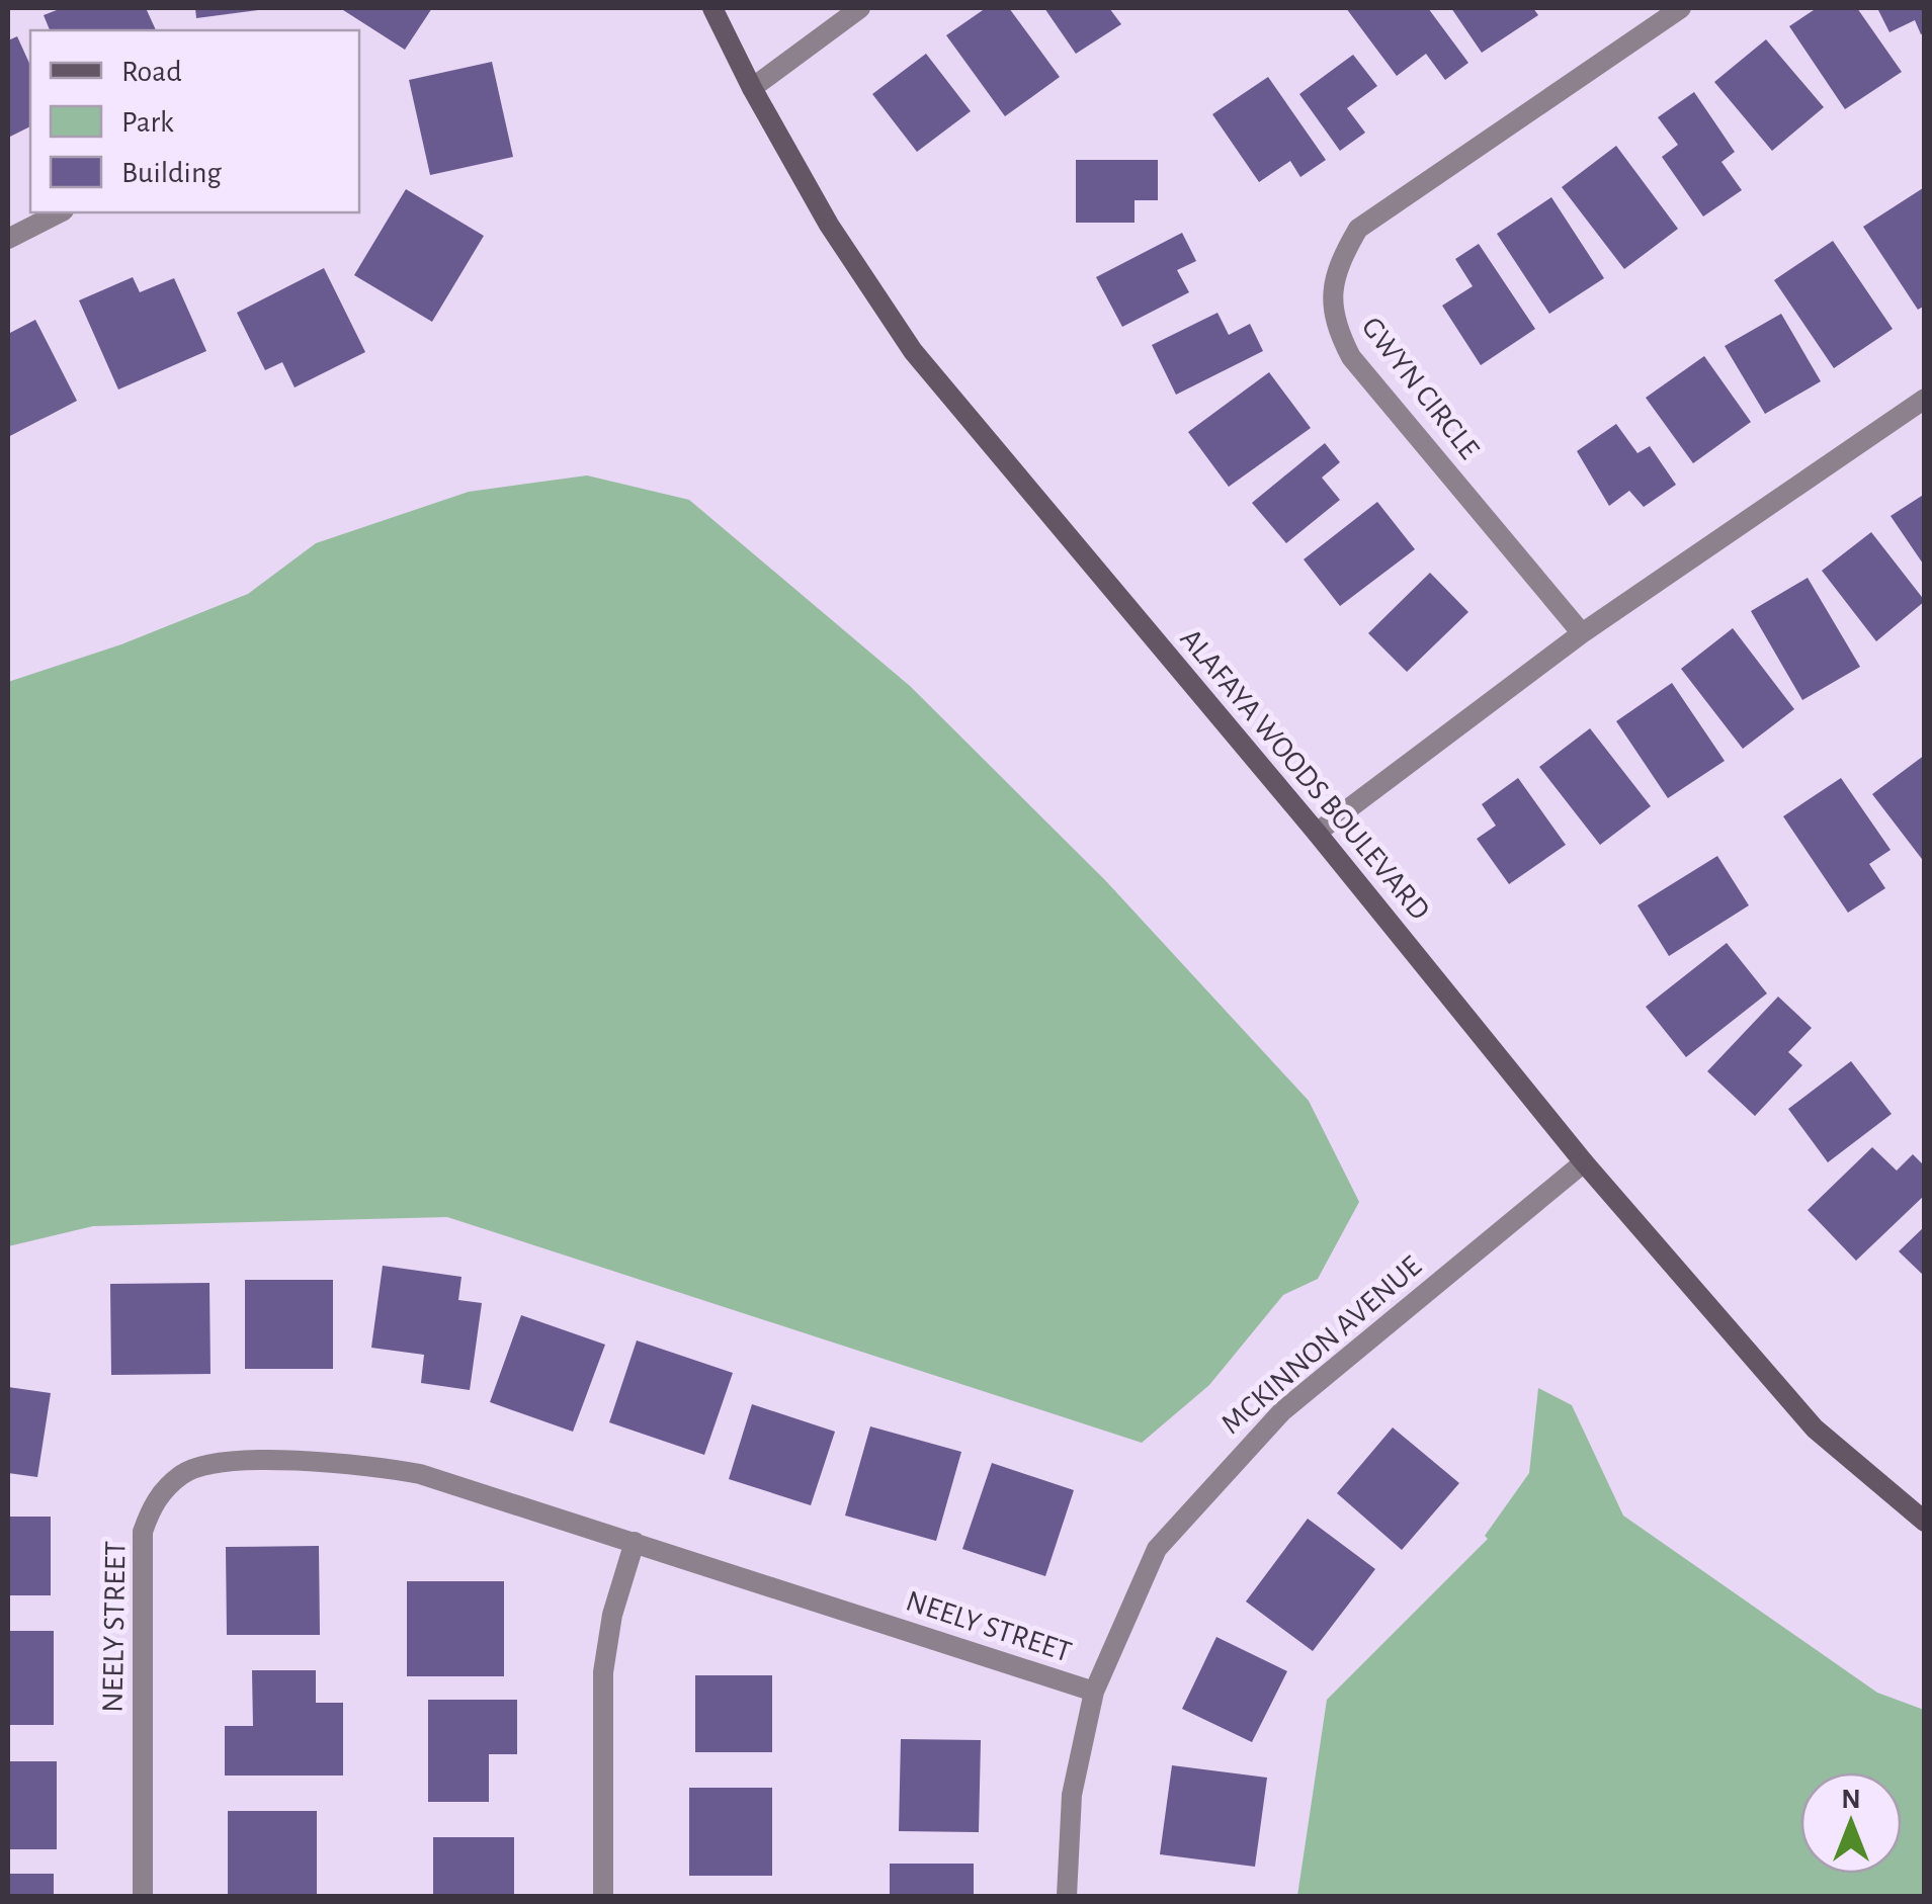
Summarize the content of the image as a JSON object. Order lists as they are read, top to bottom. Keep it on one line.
{"streets":{"street":["GWYN CIRCLE","ALAFAYA WOODS BOULEVARD","MCKINNON AVENUE","NEELY STREET"]},"crossings":[["ALAFAYA WOODS BOULEVARD","MCKINNON AVENUE"],["MCKINNON AVENUE","NEELY STREET"]],"legend":["Road","Park","Building"],"north":"top"}
